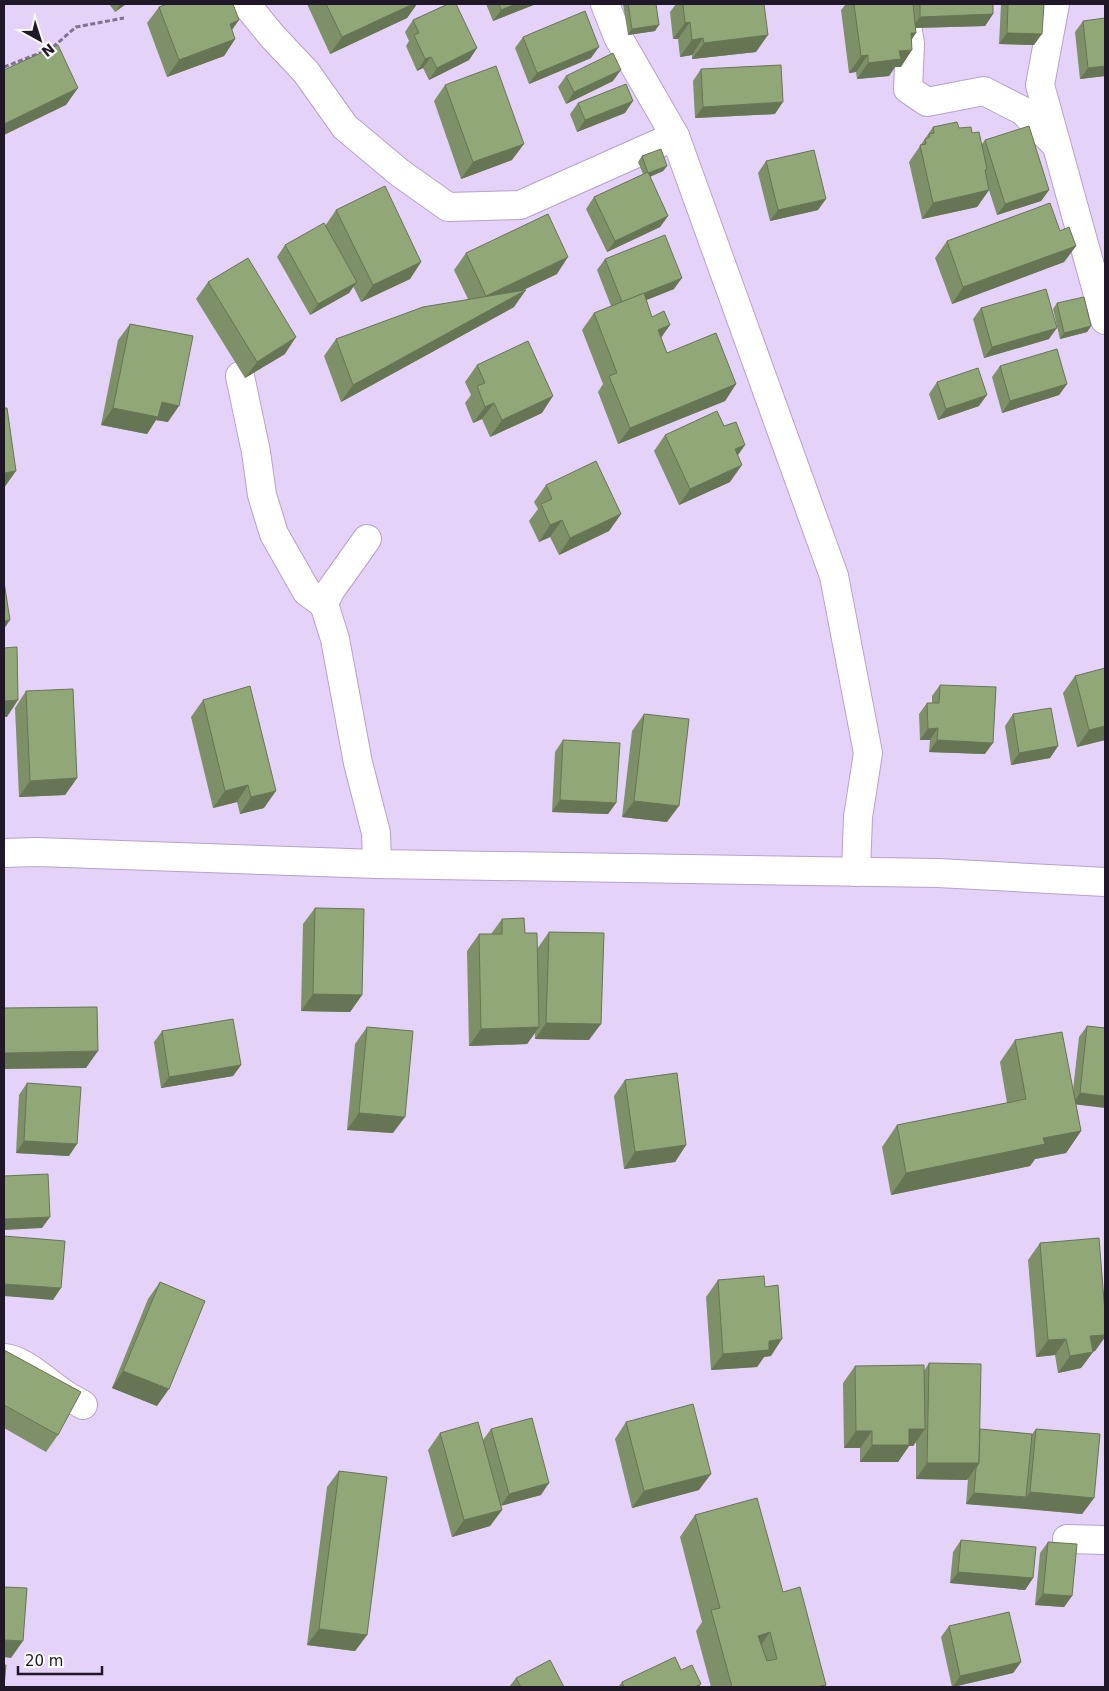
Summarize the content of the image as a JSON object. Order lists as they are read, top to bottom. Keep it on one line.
{"scale_bar":"20 m","north":"bottom right"}
